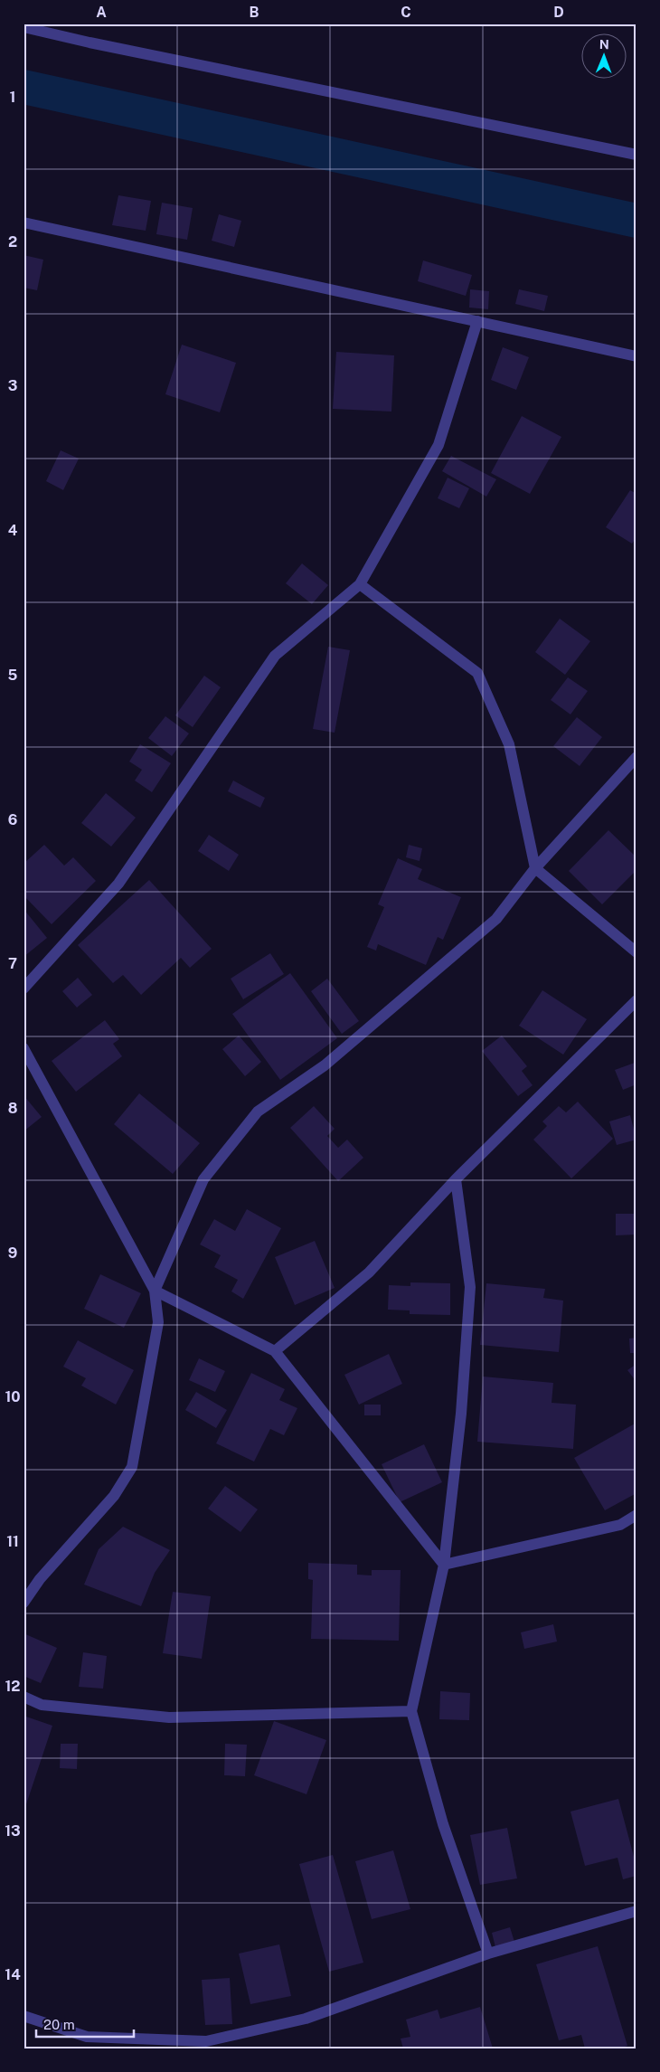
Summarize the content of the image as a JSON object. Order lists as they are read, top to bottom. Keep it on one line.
{"scale_bar":"20 m","north":"top","grid":{"columns":["A","B","C","D"],"rows":["1","2","3","4","5","6","7","8","9","10","11","12","13","14"]}}
